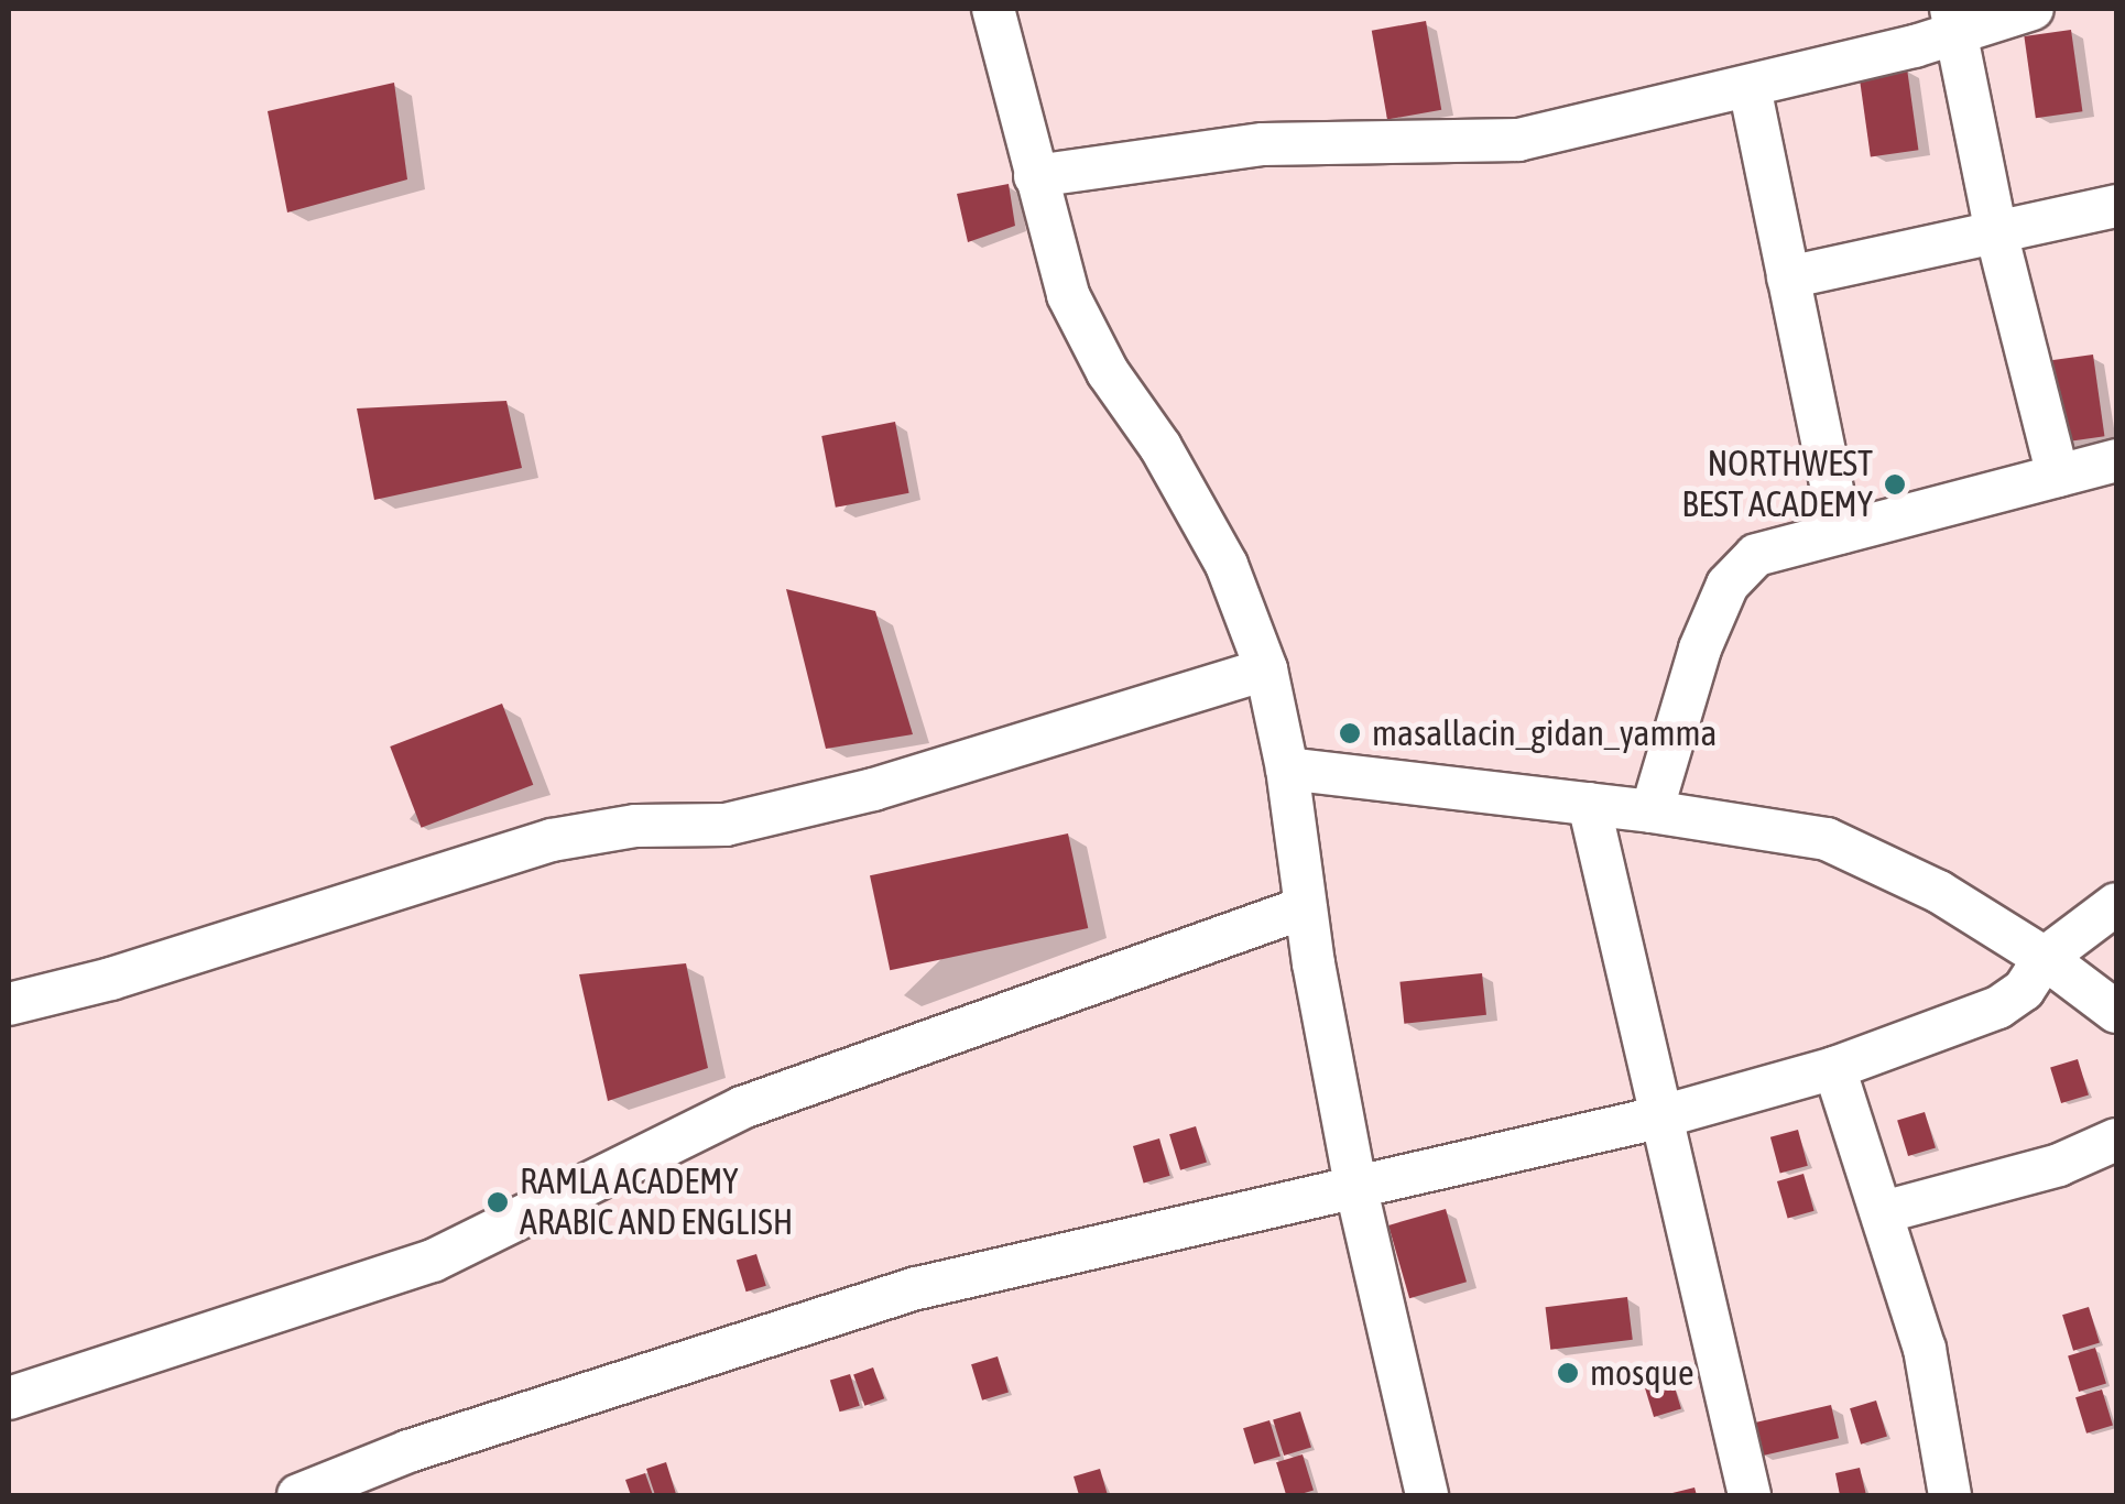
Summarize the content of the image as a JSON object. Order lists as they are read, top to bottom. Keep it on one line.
{"places":["NORTHWEST BEST ACADEMY","masallacin_gidan_yamma","RAMLA ACADEMY ARABIC AND ENGLISH","mosque"]}
